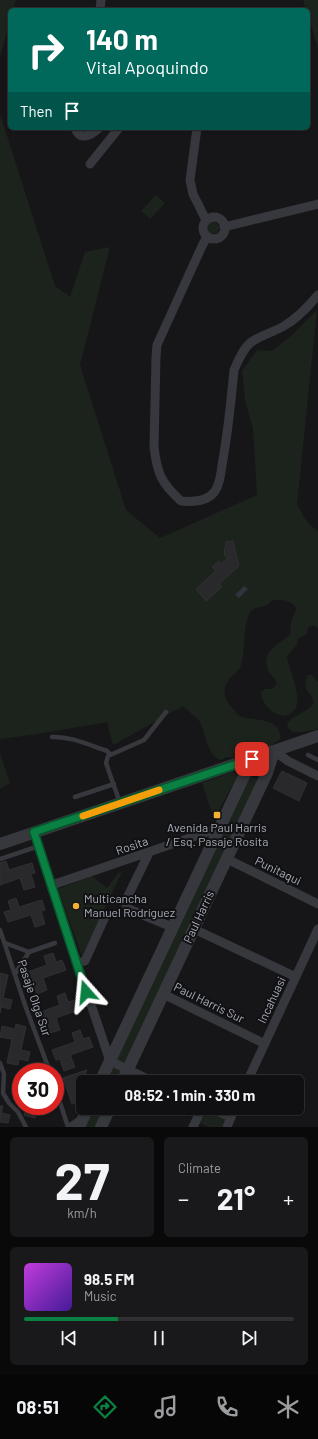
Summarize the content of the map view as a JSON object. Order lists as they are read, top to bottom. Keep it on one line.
{"streets":{"street":["Rosita","Punitaqui","Paul Harris","Incahuasi","Paul Harris Sur"],"lane":["Pasaje Olga Sur"]},"crossings":[["Rosita","Paul Harris"],["Punitaqui","Paul Harris"],["Paul Harris","Paul Harris Sur"],["Incahuasi","Paul Harris Sur"]],"places":{"transit":["Avenida Paul Harris / Esq. Pasaje Rosita"],"other":["Multicancha Manuel Rodríguez"]},"page":{"turn":["140 m","Vital Apoquindo"],"then":"Then","limit":"30","trip":"08:52 · 1 min · 330 m","tile":[["27","km/h"],"Climate"],"heat":["−","21°","+"],"song":["98.5 FM","Music"],"tabs":"08:51"}}
